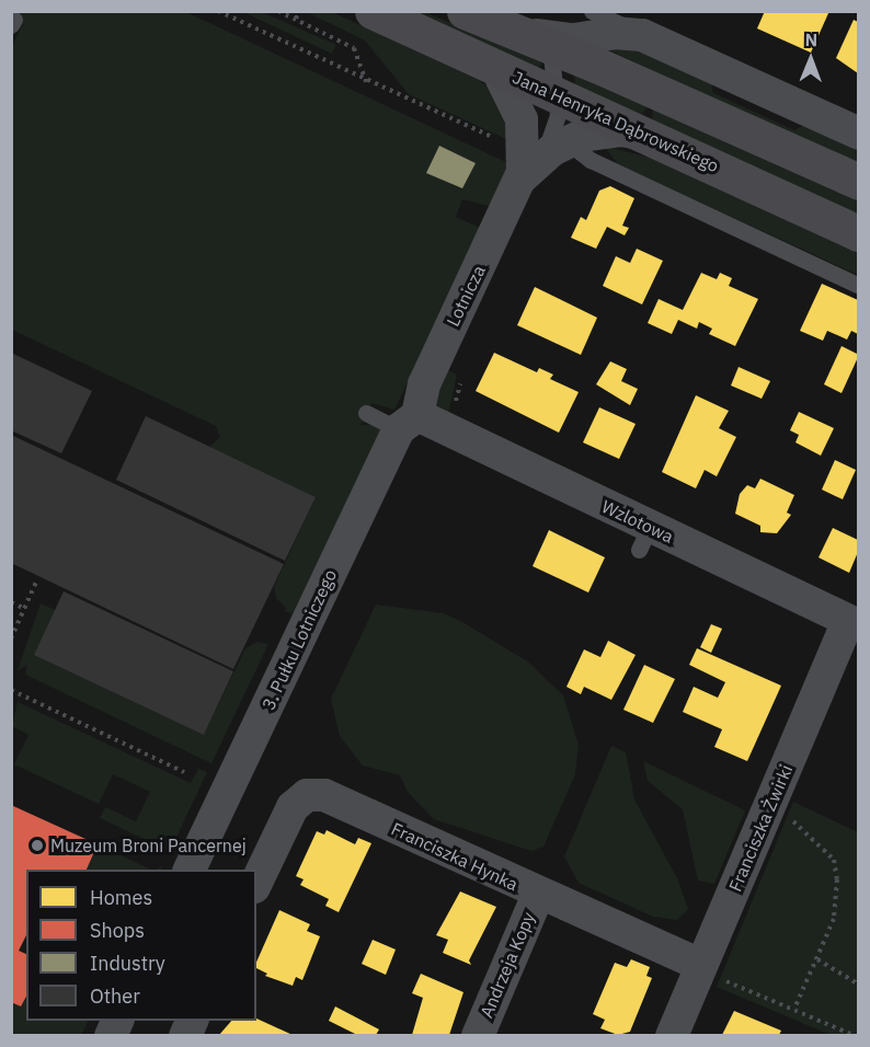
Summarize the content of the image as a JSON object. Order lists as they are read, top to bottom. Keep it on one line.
{"streets":{"main road":["Jana Henryka Dąbrowskiego"],"street":["Lotnicza","Wzlotowa","3. Pułku Lotniczego","Franciszka Żwirki","Franciszka Hynka","Andrzeja Kopy"]},"crossings":[["Jana Henryka Dąbrowskiego","Lotnicza"],["Lotnicza","Wzlotowa"],["Lotnicza","3. Pułku Lotniczego"],["Wzlotowa","3. Pułku Lotniczego"],["Wzlotowa","Franciszka Żwirki"],["Franciszka Żwirki","Franciszka Hynka"],["Franciszka Hynka","Andrzeja Kopy"]],"places":["Muzeum Broni Pancernej"],"legend":["Homes","Shops","Industry","Other"],"north":"top"}
